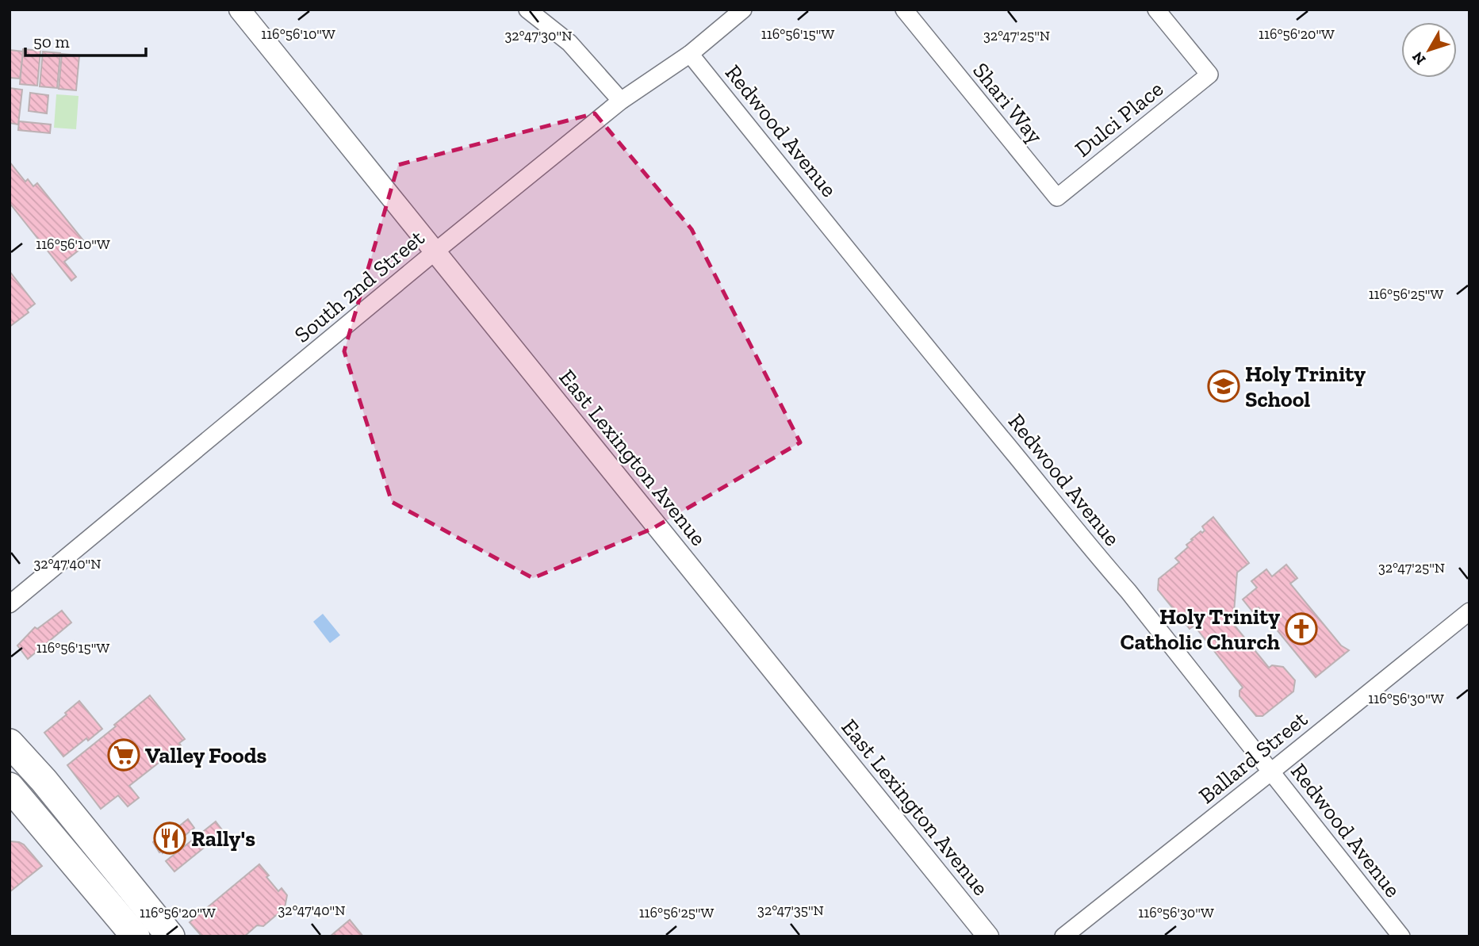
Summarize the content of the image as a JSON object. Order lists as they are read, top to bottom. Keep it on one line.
{"streets":{"street":["Shari Way","Dulci Place","Redwood Avenue","South 2nd Street","East Lexington Avenue","Ballard Street"]},"crossings":[["Shari Way","Dulci Place"],["Redwood Avenue","South 2nd Street"],["Redwood Avenue","Ballard Street"],["South 2nd Street","East Lexington Avenue"]],"places":{"school or university":["Holy Trinity School"],"church":["Holy Trinity Catholic Church"],"supermarket":["Valley Foods"],"restaurant":["Rally's"]},"scale_bar":"50 m","north":"bottom left","coordinates":["116°56'10\"W","116°56'15\"W","116°56'20\"W","32°47'25\"N","32°47'30\"N","116°56'25\"W","32°47'40\"N","116°56'30\"W","32°47'35\"N"]}
